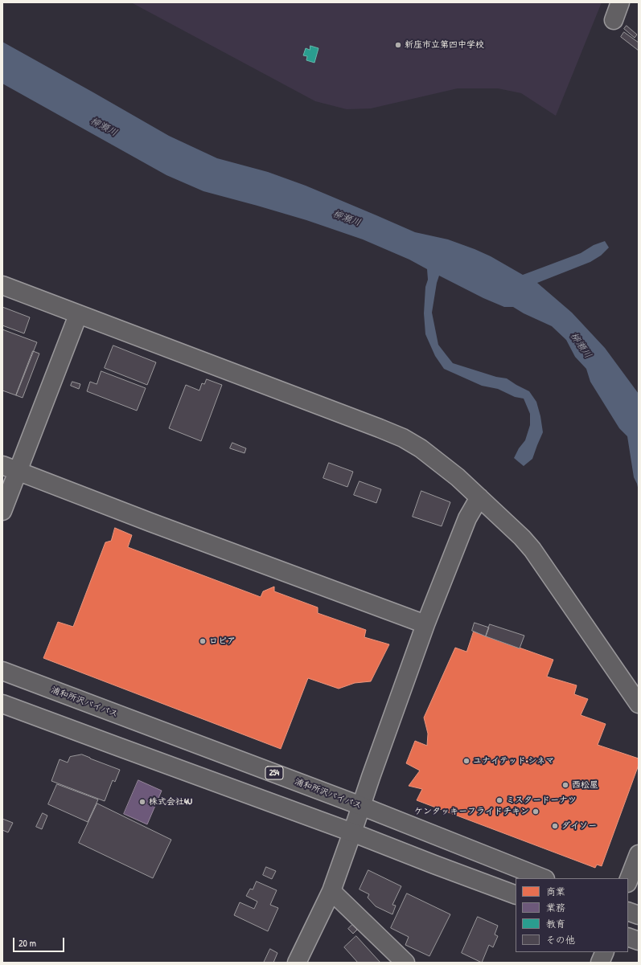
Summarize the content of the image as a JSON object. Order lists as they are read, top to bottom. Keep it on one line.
{"streets":{"main road":["浦和所沢バイパス","254"]},"water":["柳瀬川"],"places":["新座市立第四中学校","ロピア","ユナイテッド·シネマ","西松屋","ミスタードーナツ","株式会社4U","ケンタッキーフライドチキン","ダイソー"],"legend":["商業","業務","教育","その他"],"scale_bar":"20 m"}
